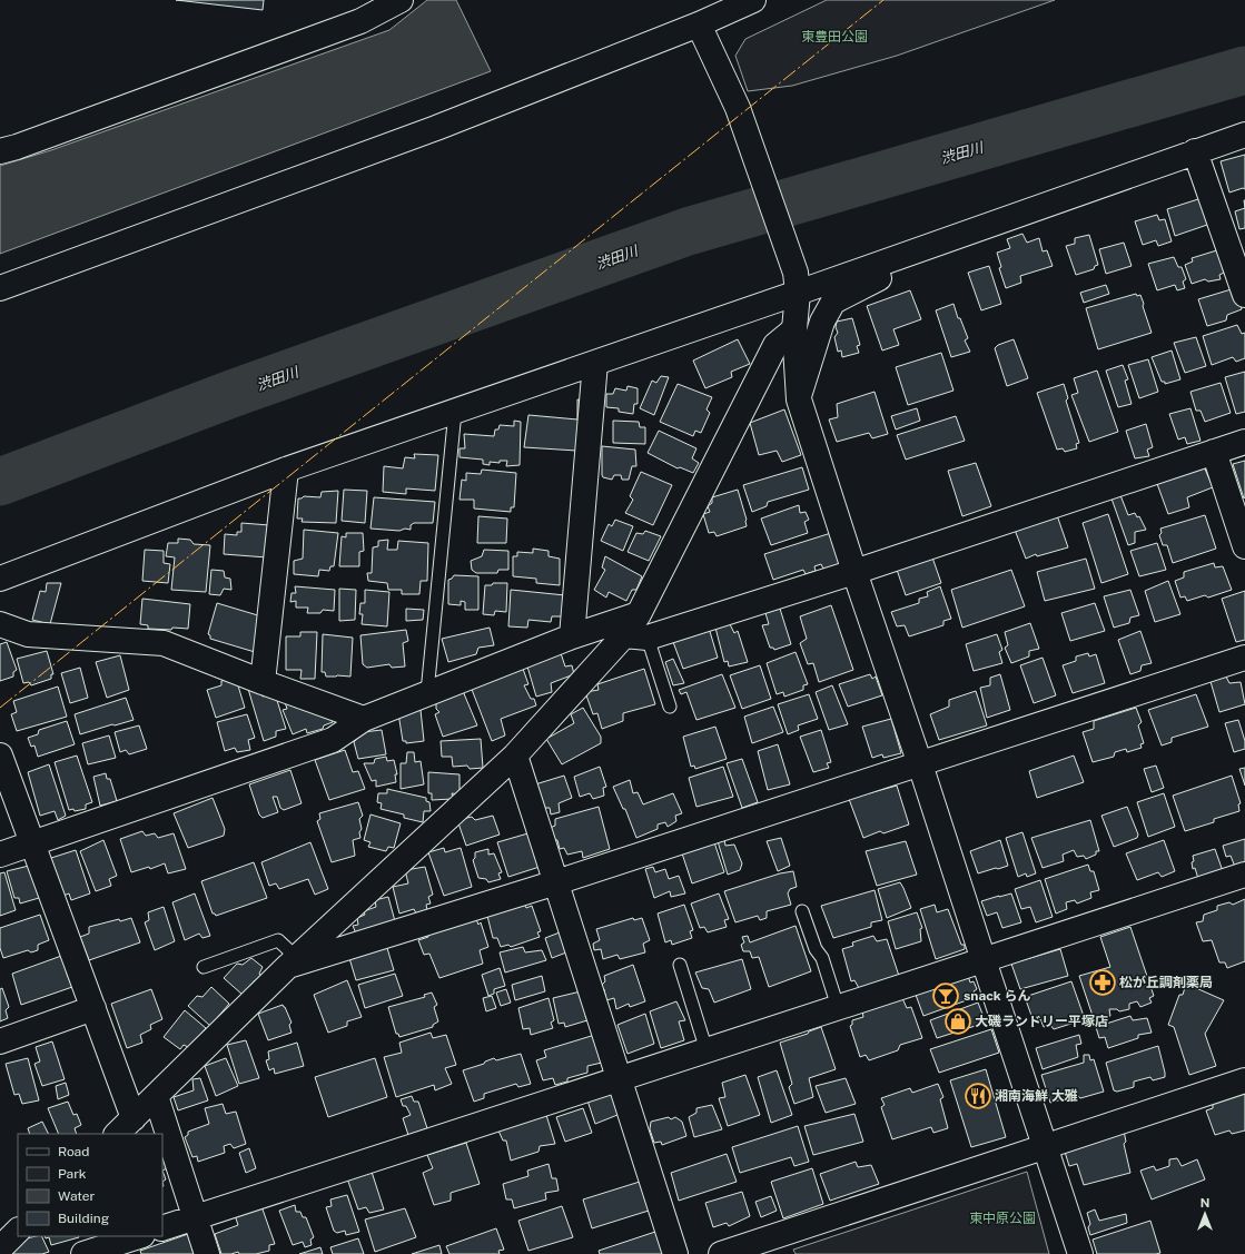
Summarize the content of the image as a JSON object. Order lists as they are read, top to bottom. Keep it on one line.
{"water":["渋田川"],"parks":["東豊田公園","東中原公園"],"places":{"pharmacy":["松が丘調剤薬局"],"bar":["snack らん"],"shop":["大磯ランドリー平塚店"],"restaurant":["湘南海鮮 大雅"]},"legend":["Road","Park","Water","Building"],"north":"top"}
